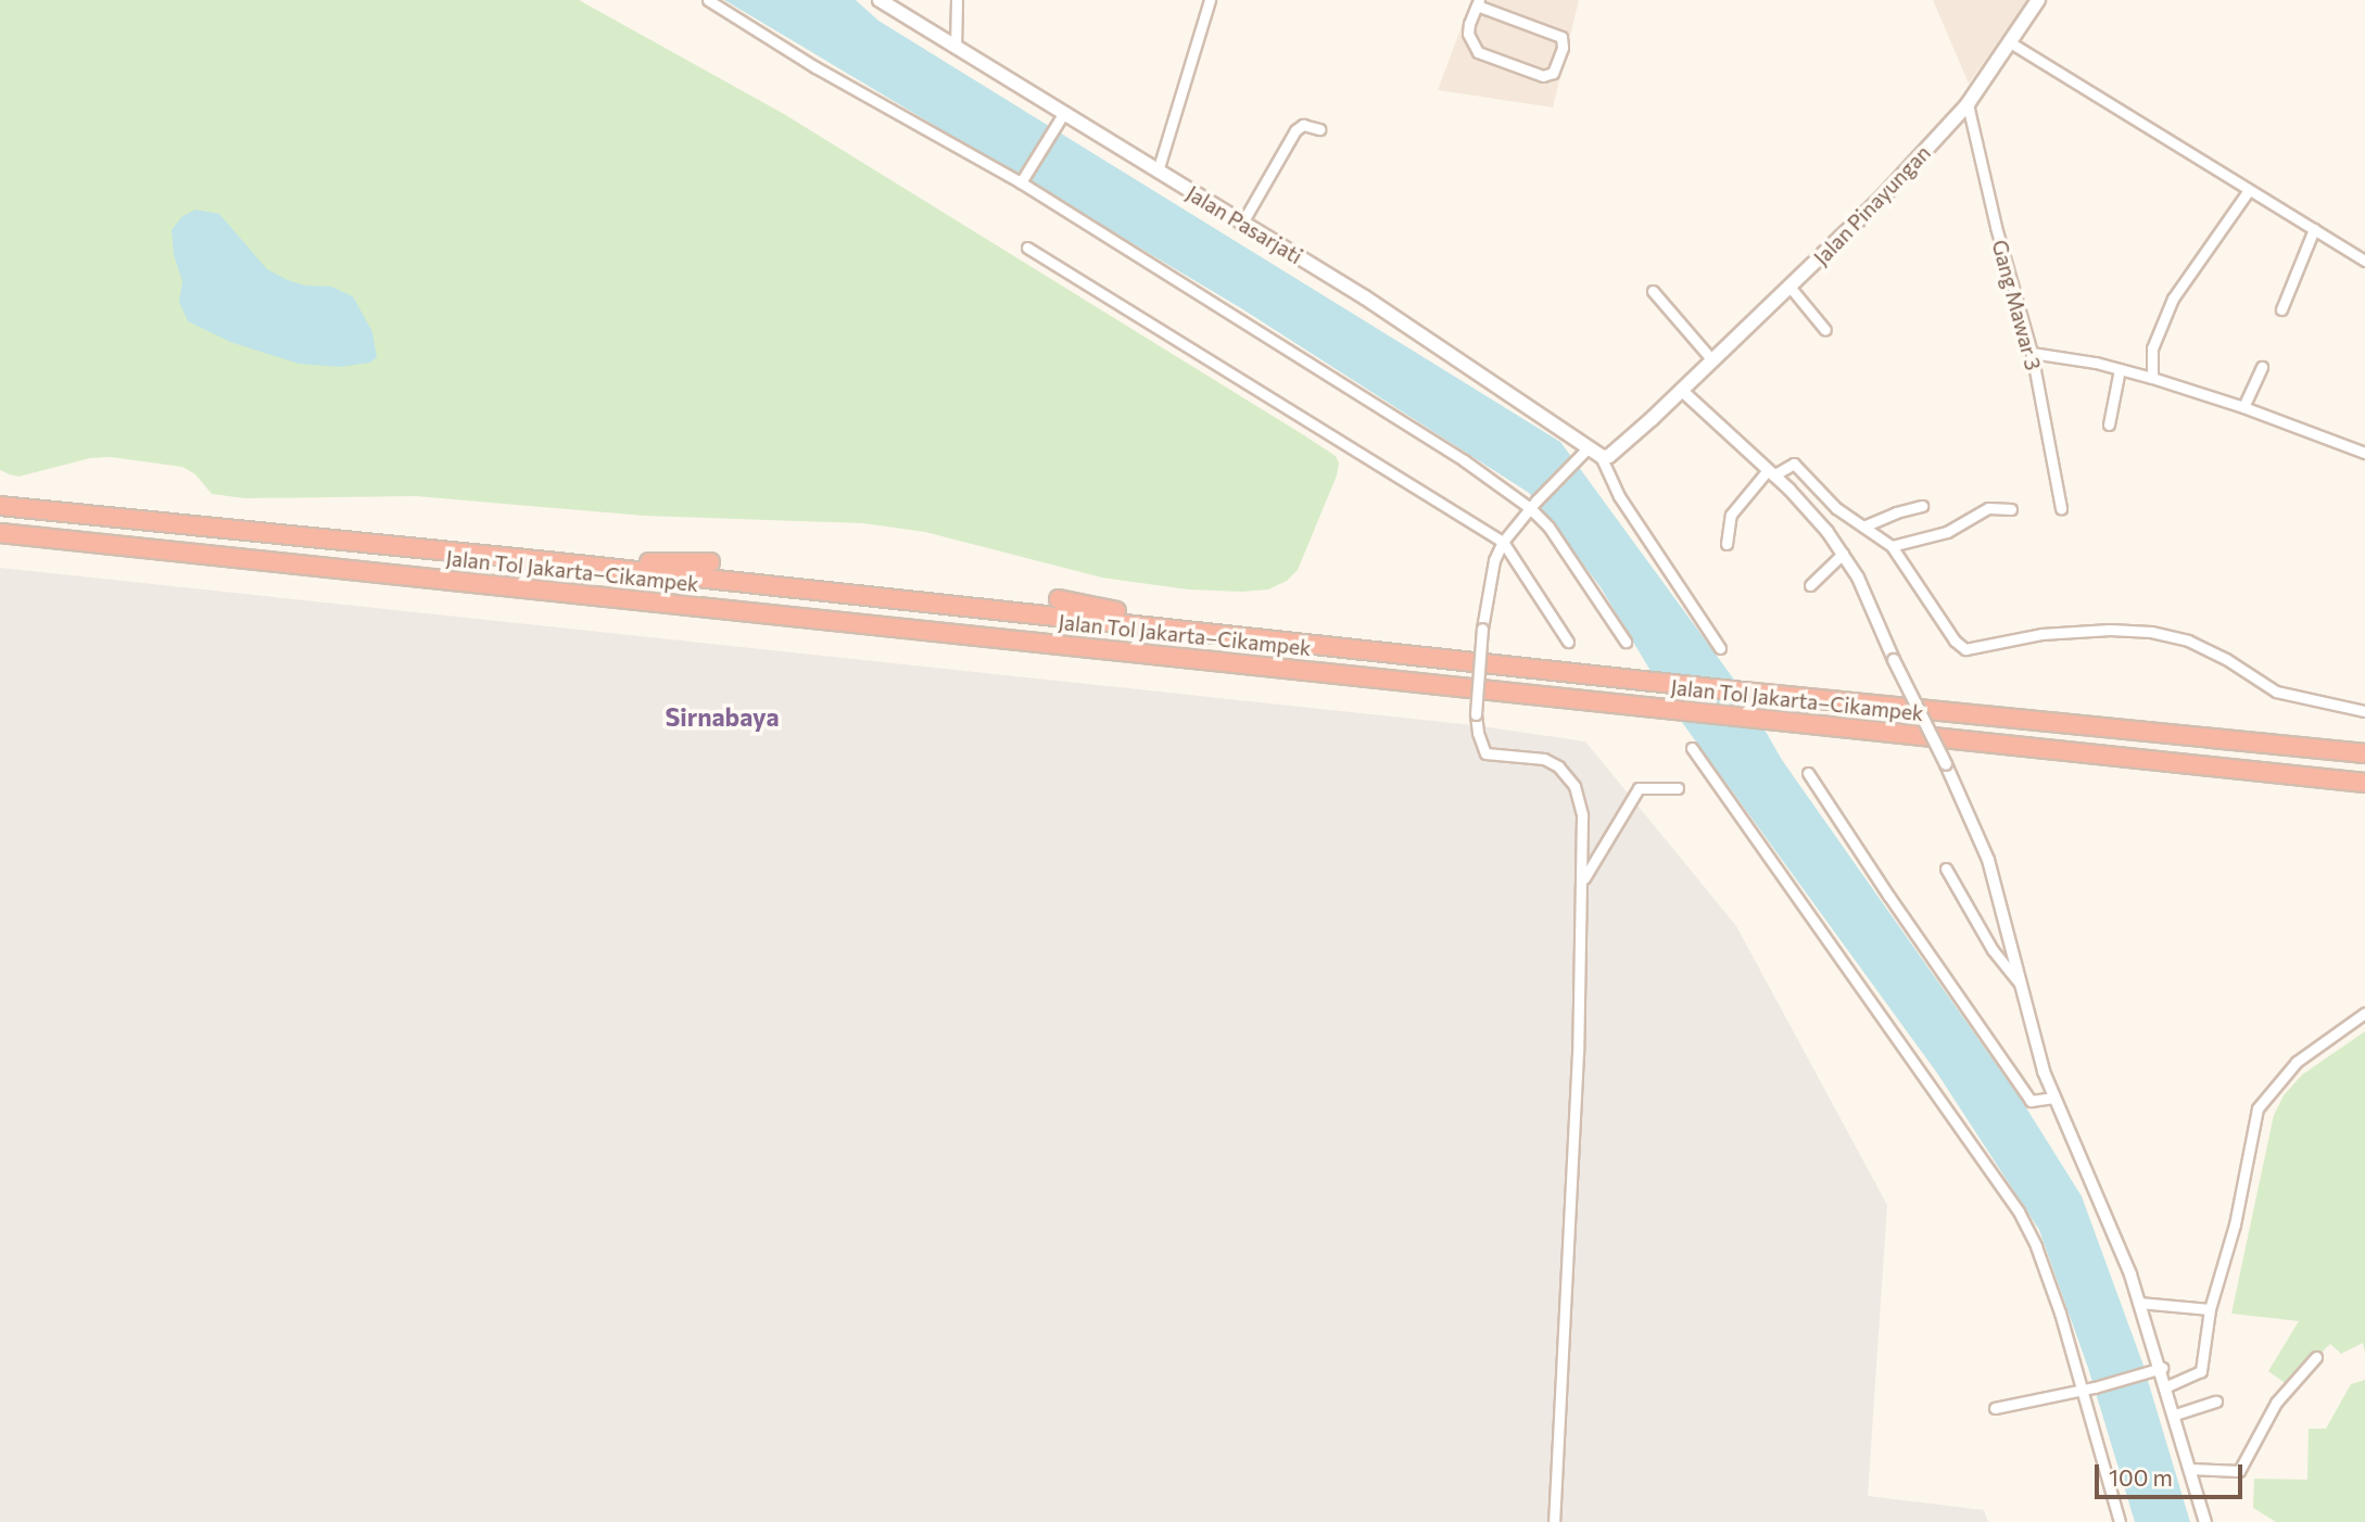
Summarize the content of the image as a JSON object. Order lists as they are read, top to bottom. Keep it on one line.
{"streets":{"highway":["Jalan Tol Jakarta–Cikampek"],"main road":["Jalan Pinayungan","Jalan Pasarjati"],"street":["Gang Mawar 3"]},"crossings":[["Jalan Pinayungan","Jalan Pasarjati"],["Jalan Pinayungan","Gang Mawar 3"]],"districts":["Sirnabaya"],"scale_bar":"100 m"}
